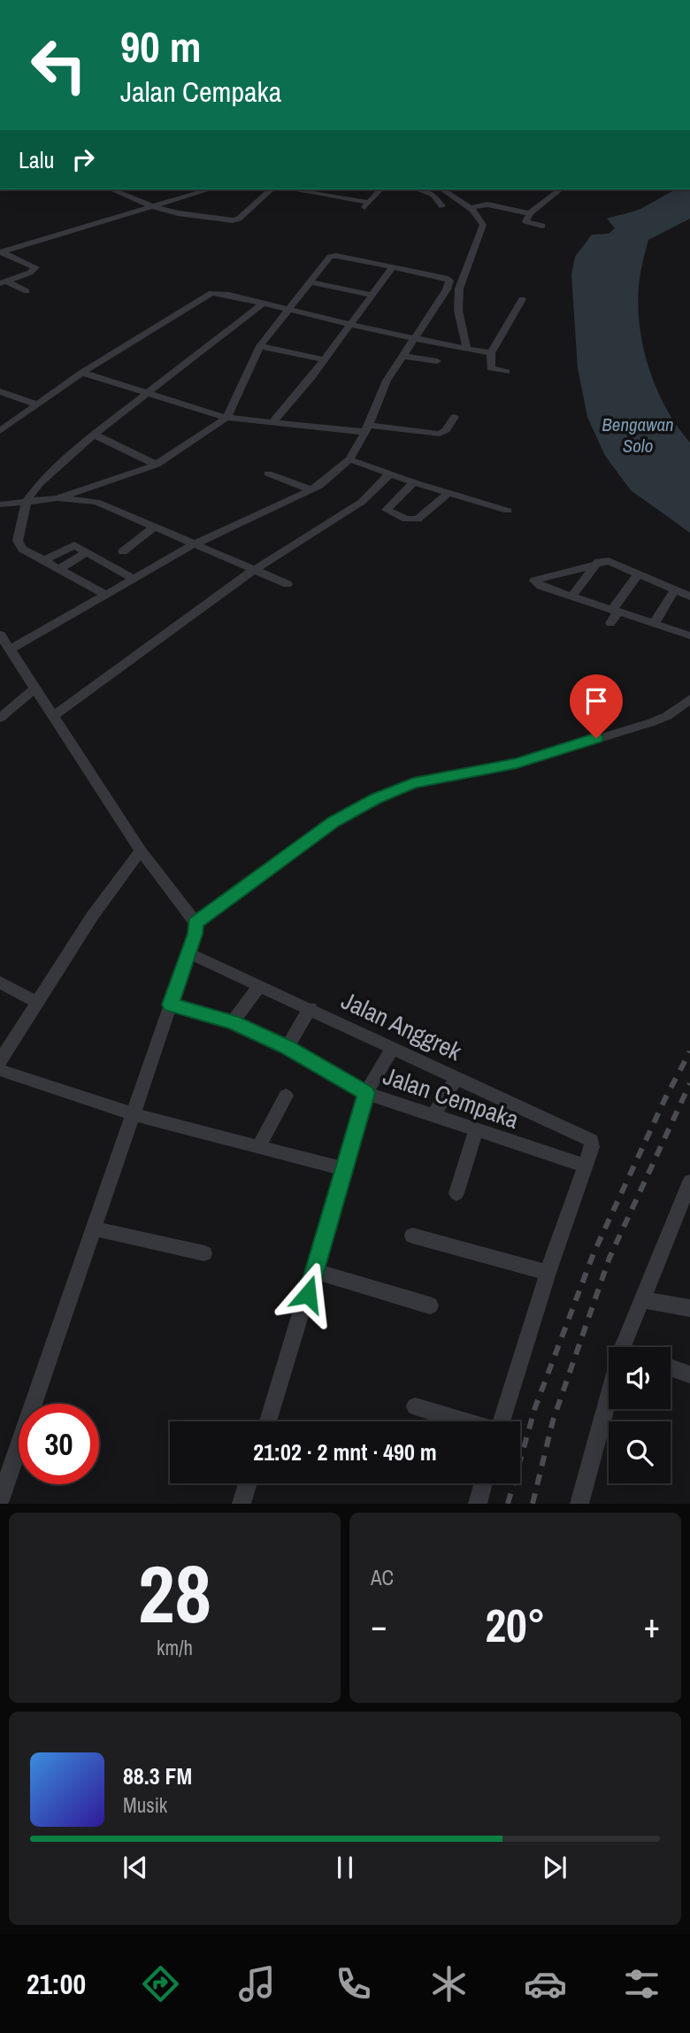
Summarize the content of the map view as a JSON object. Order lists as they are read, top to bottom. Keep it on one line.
{"streets":{"street":["Jalan Anggrek","Jalan Cempaka"]},"crossings":[["Jalan Anggrek","Jalan Cempaka"]],"water":["Bengawan Solo"],"page":{"turn":["90 m","Jalan Cempaka"],"then":"Lalu","limit":"30","trip":"21:02 · 2 mnt · 490 m","tile":[["28","km/h"],"AC"],"heat":["−","20°","+"],"song":["88.3 FM","Musik"],"tabs":"21:00"}}
